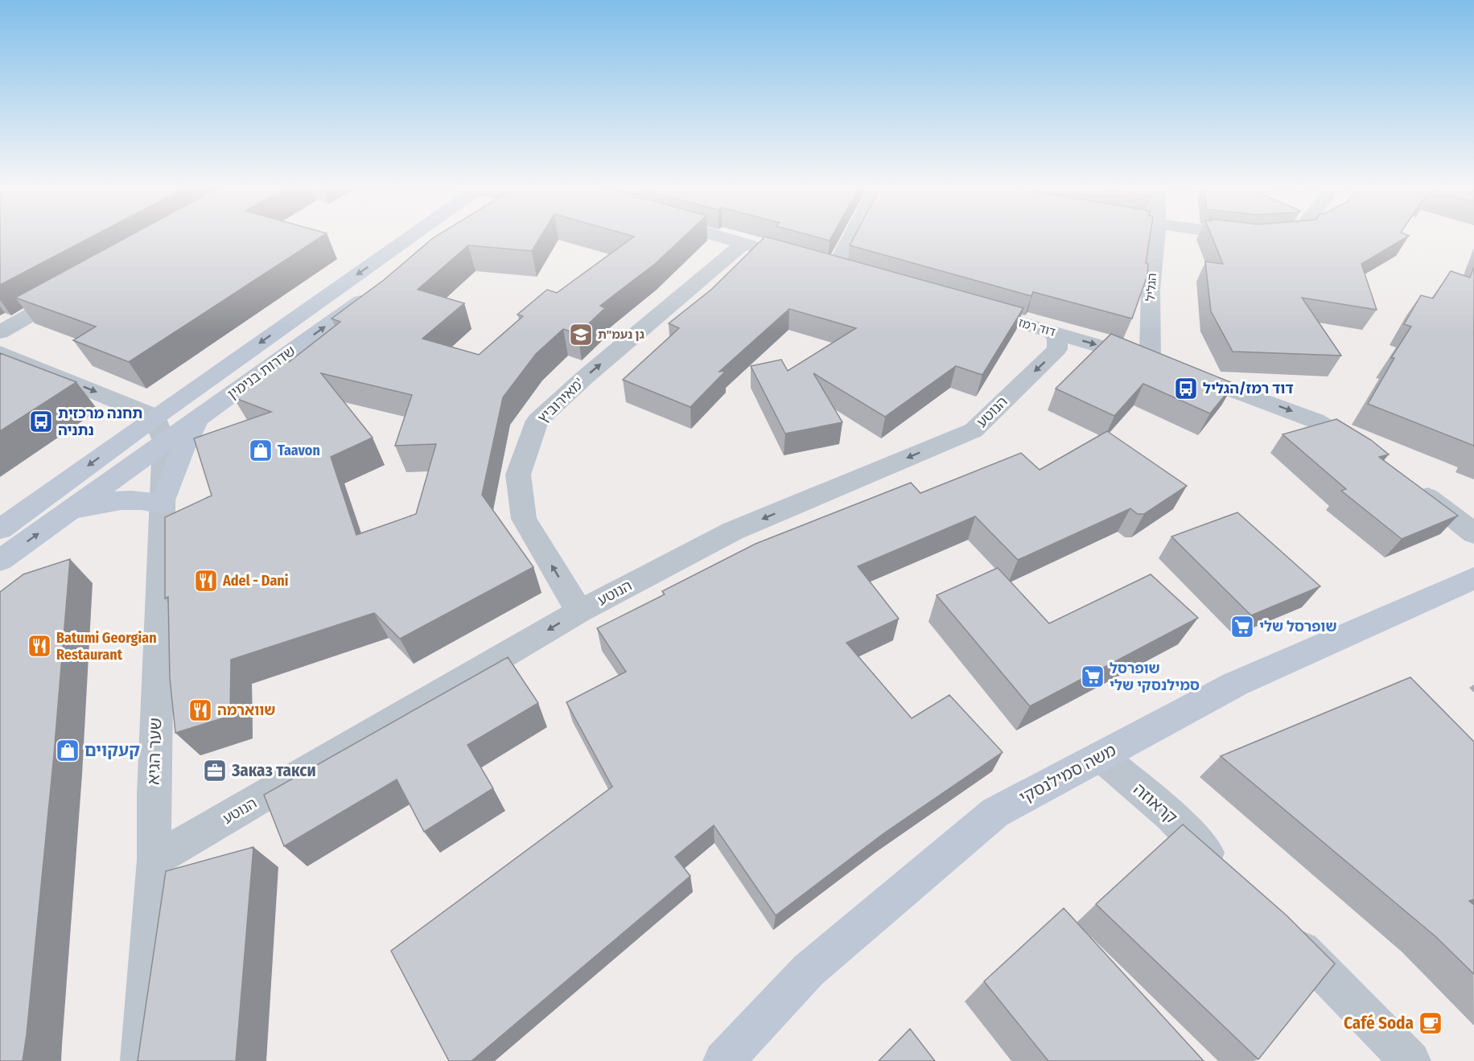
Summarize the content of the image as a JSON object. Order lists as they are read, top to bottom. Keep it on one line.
{"streets":{"main road":["שדרות בנימין","משה סמילנסקי"],"street":["הגליל","דוד רמז","מאירוביץ'","הנוטע","שער הגיא","קראוזה"]},"crossings":[["הגליל","דוד רמז"],["דוד רמז","הנוטע"],["שדרות בנימין","שער הגיא"],["מאירוביץ'","הנוטע"],["הנוטע","שער הגיא"],["משה סמילנסקי","קראוזה"]],"one_way":["דוד רמז","מאירוביץ'","הנוטע"],"places":{"school or university":["גן נעמ\"ת"],"bus stop":["דוד רמז/הגליל","תחנה מרכזית נתניה"],"shop":["Taavon","קעקוים"],"restaurant":["Adel - Dani","Batumi Georgian Restaurant","שווארמה"],"supermarket":["שופרסל שלי","שופרסל סמילנסקי שלי"],"office":["Заказ такси"],"cafe":["Café Soda"]}}
